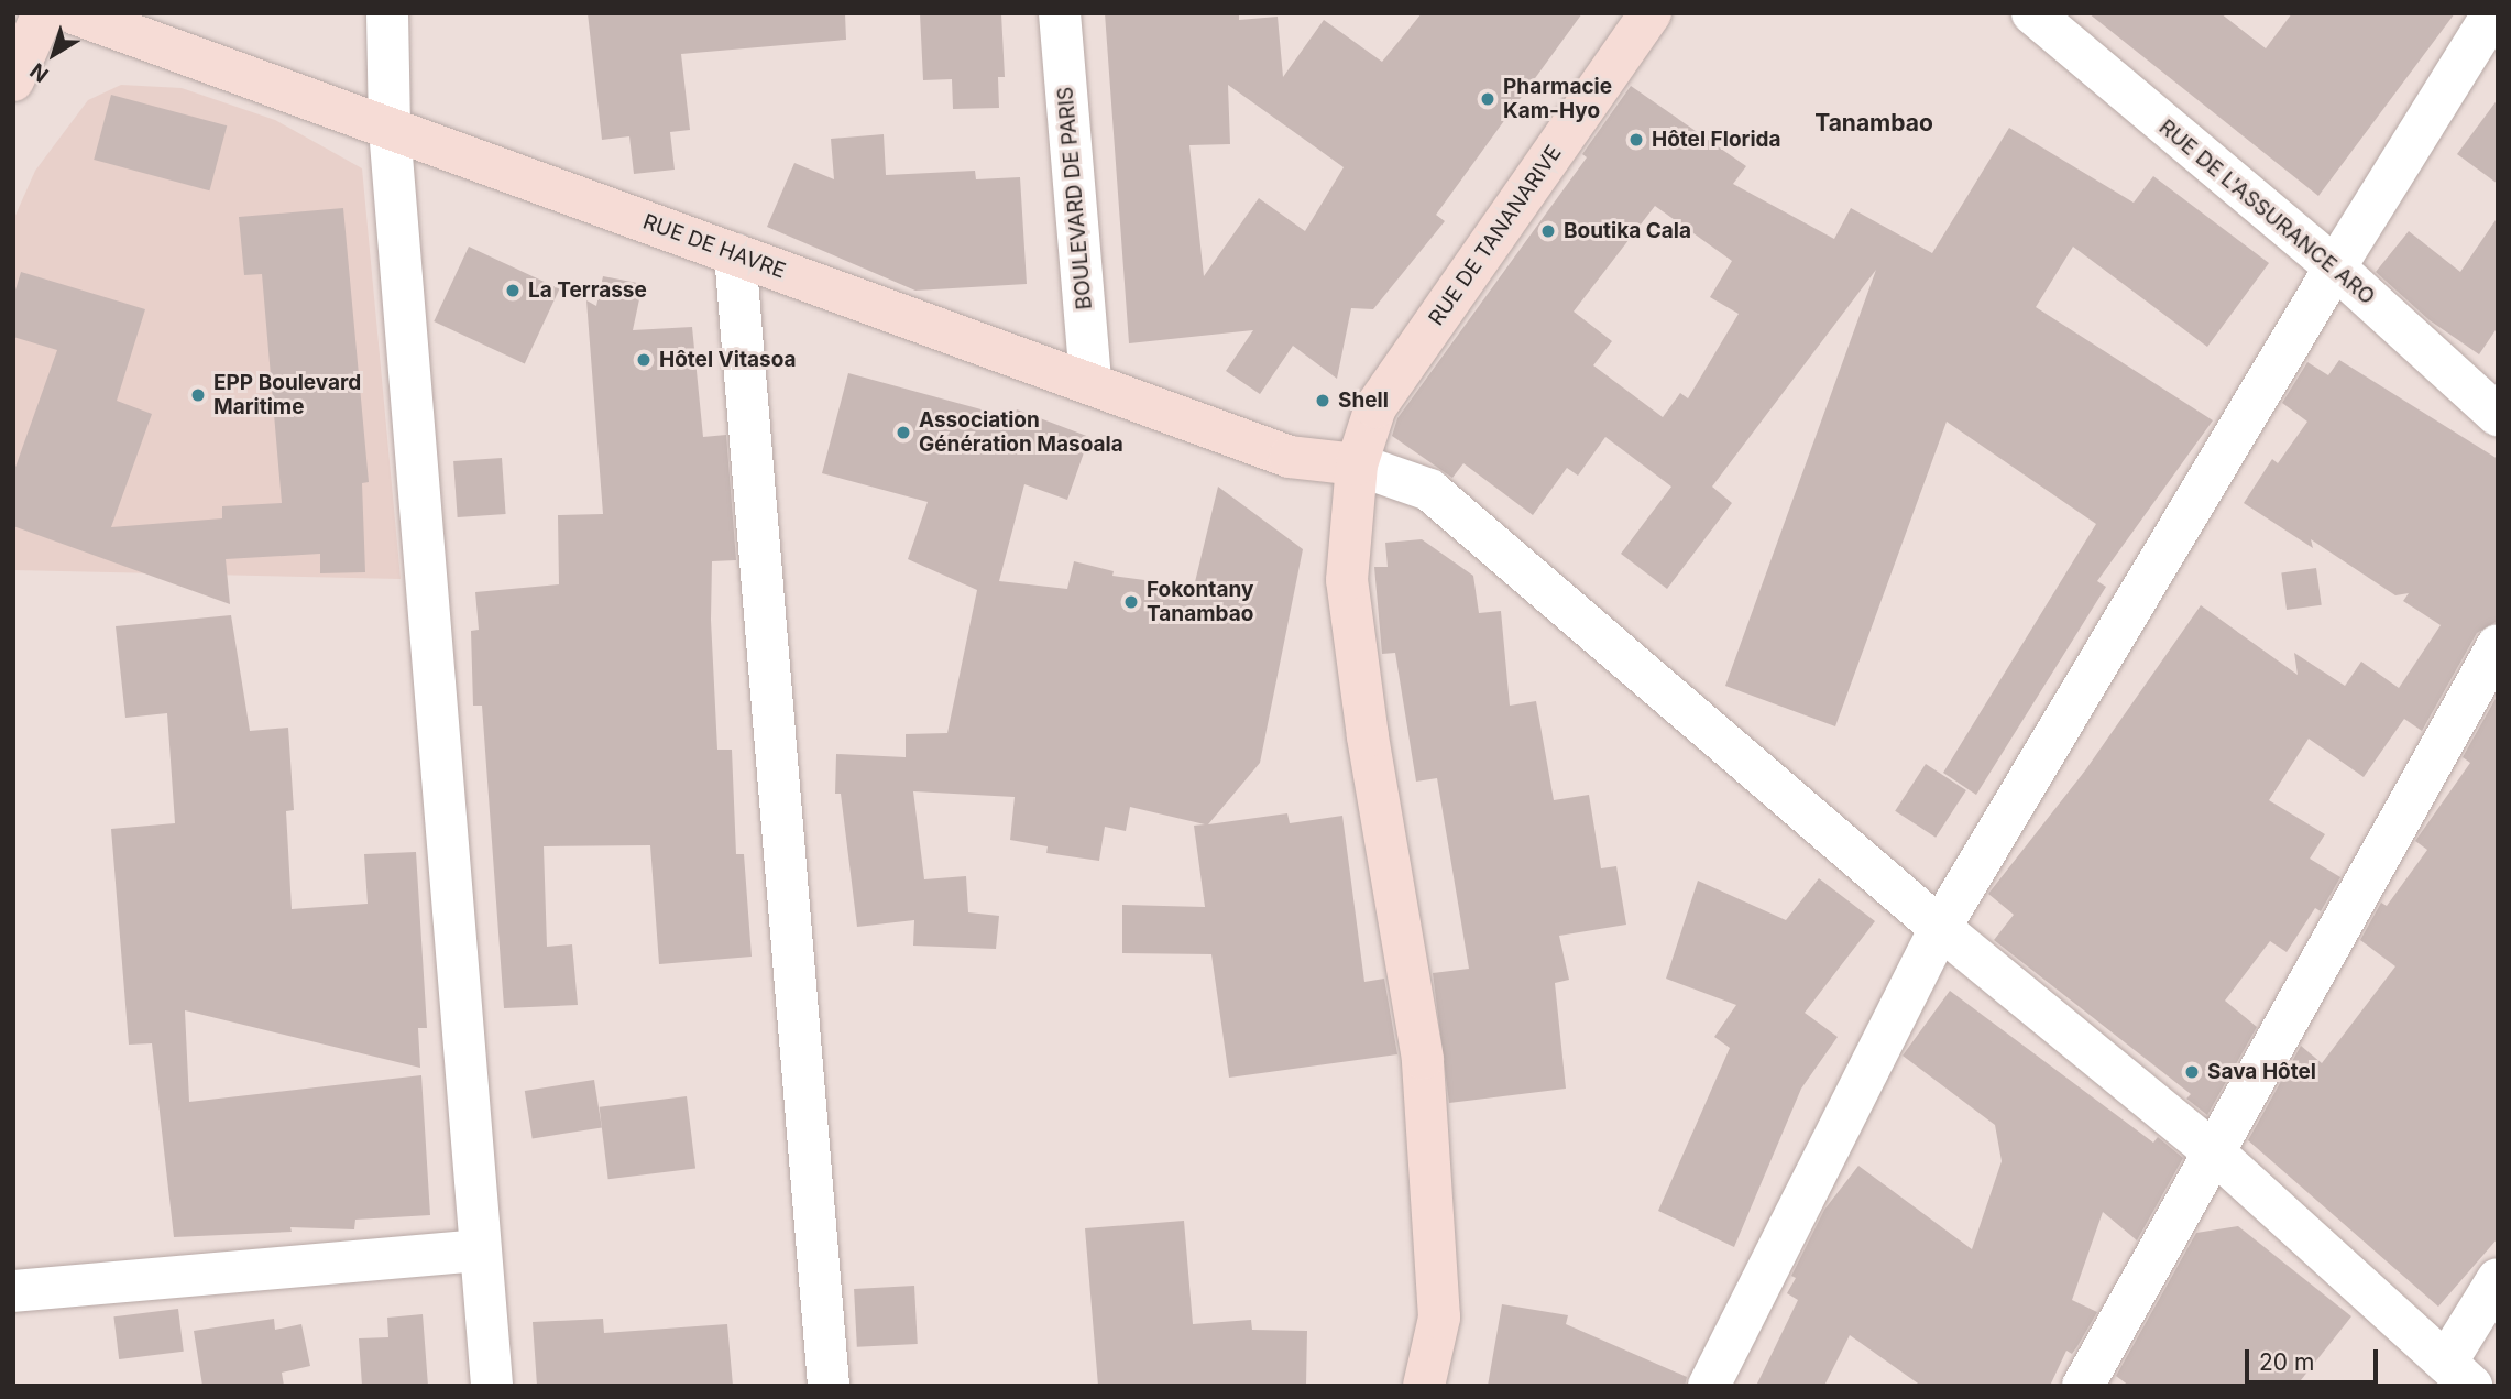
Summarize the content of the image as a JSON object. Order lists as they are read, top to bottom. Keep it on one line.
{"streets":{"street":["BOULEVARD DE PARIS","RUE DE L'ASSURANCE ARO","RUE DE TANANARIVE","RUE DE HAVRE"]},"crossings":[["BOULEVARD DE PARIS","RUE DE HAVRE"],["RUE DE TANANARIVE","RUE DE HAVRE"]],"districts":["Tanambao"],"places":["Pharmacie Kam-Hyo","Hôtel Florida","Boutika Cala","La Terrasse","Hôtel Vitasoa","EPP Boulevard Maritime","Shell","Association Génération Masoala","Fokontany Tanambao","Sava Hôtel"],"scale_bar":"20 m","north":"bottom left"}
